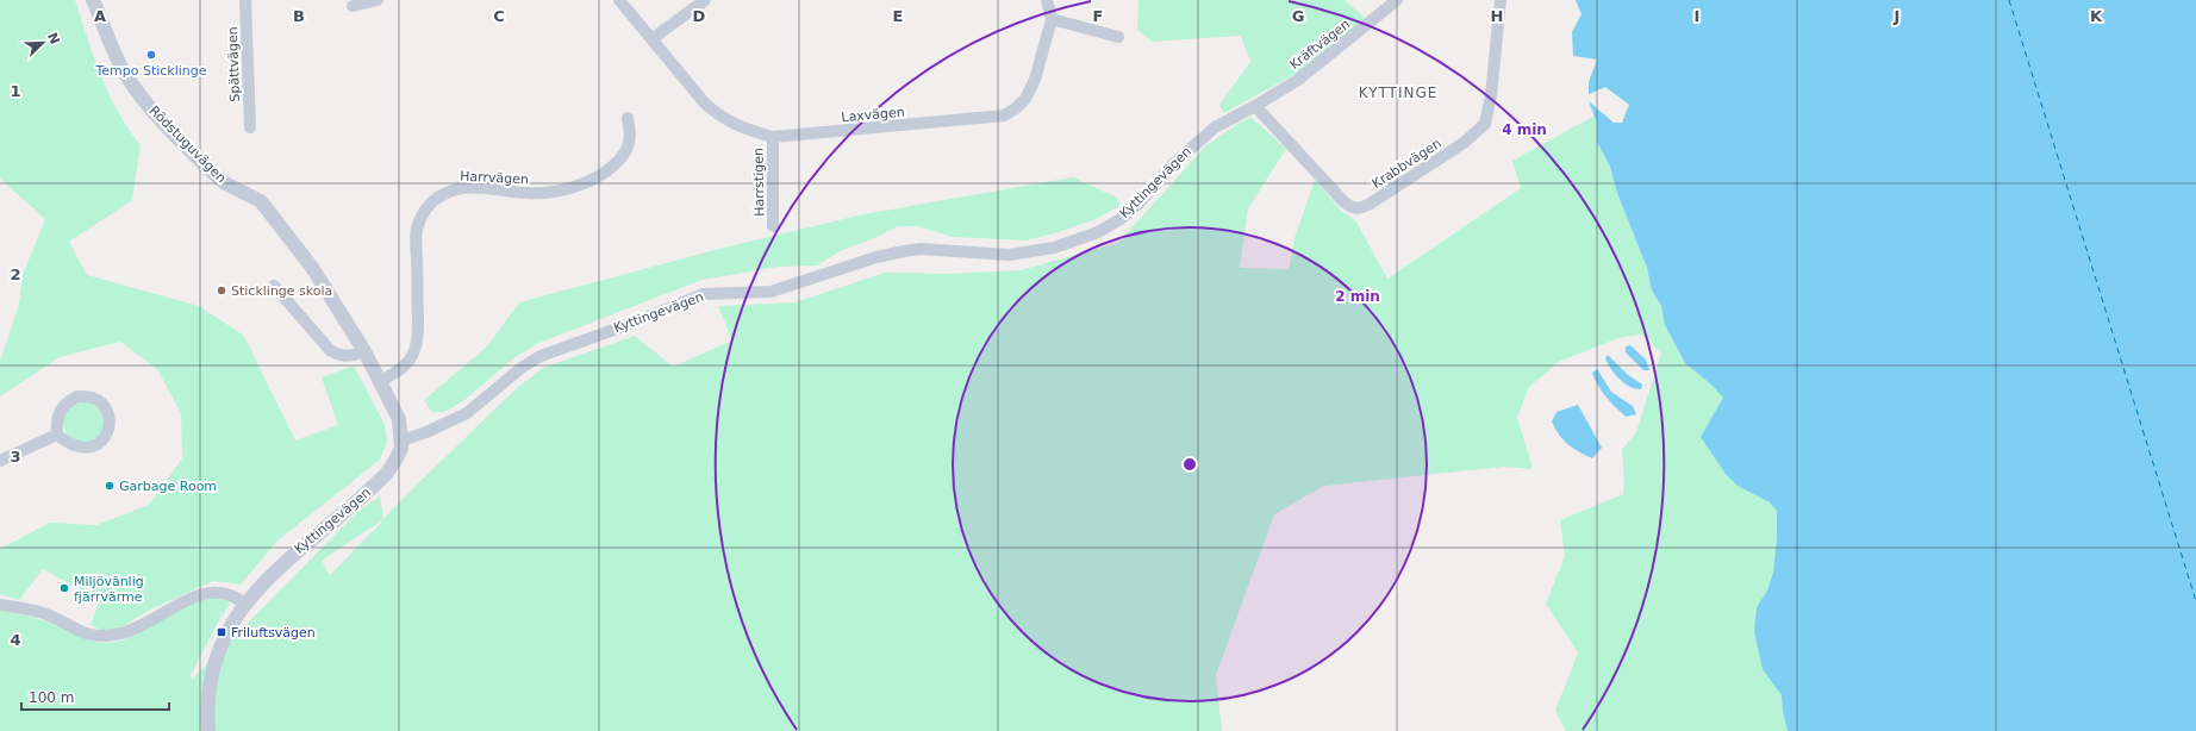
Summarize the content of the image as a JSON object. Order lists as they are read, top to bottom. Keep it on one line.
{"streets":{"street":["Kräftvägen","Spättvägen","Laxvägen","Rödstuguvägen","Krabbvägen","Harrvägen","Harrstigen","Kyttingevägen"]},"crossings":[["Kräftvägen","Krabbvägen"],["Kräftvägen","Kyttingevägen"],["Laxvägen","Harrstigen"],["Rödstuguvägen","Harrvägen"],["Rödstuguvägen","Kyttingevägen"],["Krabbvägen","Kyttingevägen"]],"districts":["KYTTINGE"],"places":{"other":["Tempo Sticklinge","Sticklinge skola","Garbage Room","Miljövänlig fjärrvärme"],"transit":["Friluftsvägen"]},"scale_bar":"100 m","north":"top right","grid":{"columns":["A","B","C","D","E","F","G","H","I","J","K"],"rows":["1","2","3","4"]},"rings":["4 min","2 min"]}
